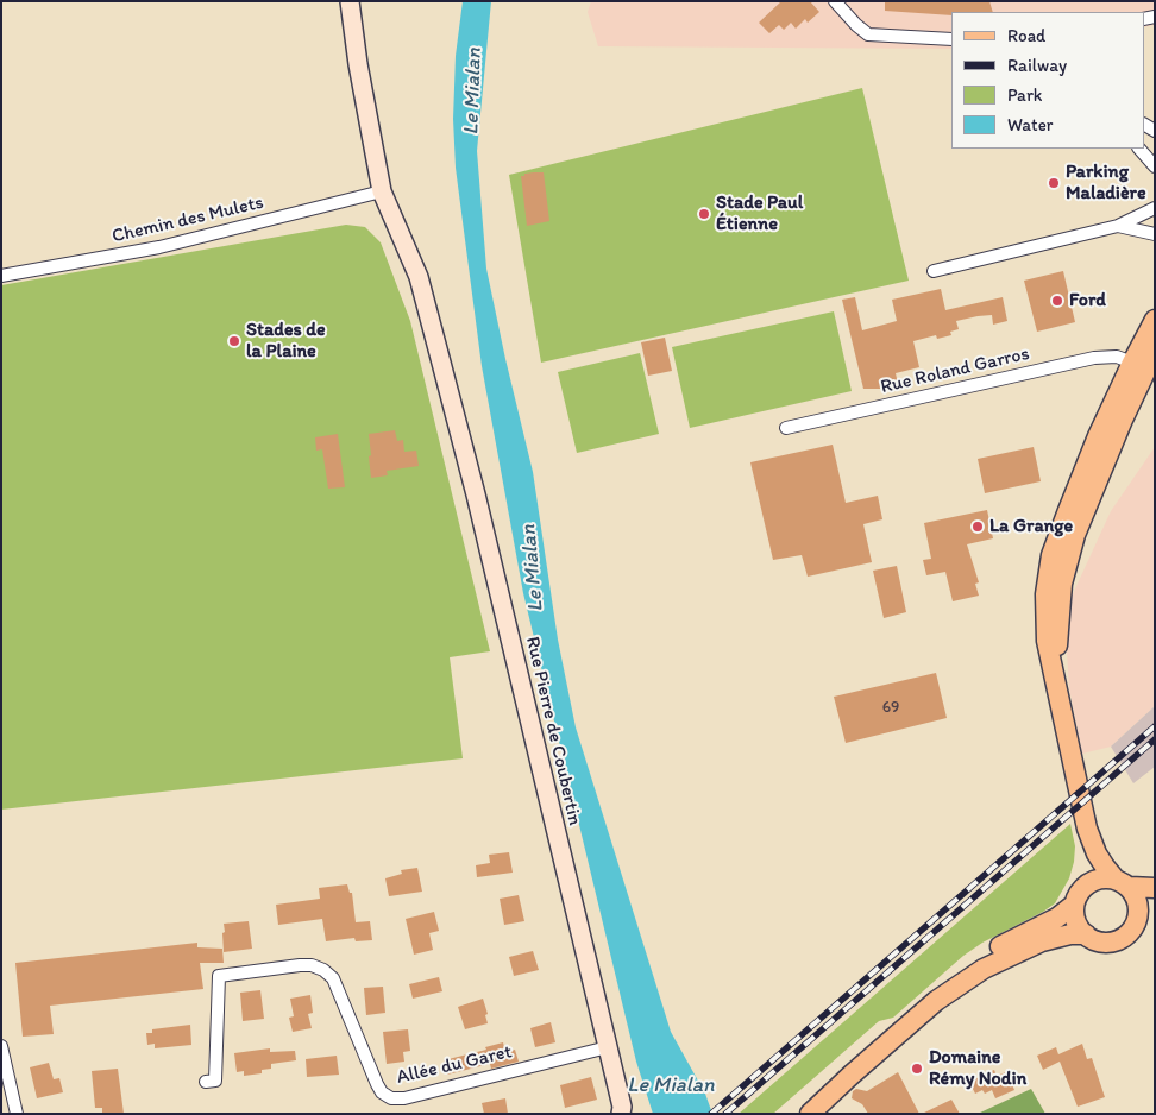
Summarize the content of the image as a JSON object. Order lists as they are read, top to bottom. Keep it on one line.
{"streets":{"street":["Chemin des Mulets","Rue Roland Garros","Rue Pierre de Coubertin","Allée du Garet"]},"crossings":[["Chemin des Mulets","Rue Pierre de Coubertin"],["Rue Pierre de Coubertin","Allée du Garet"]],"water":["Le Mialan"],"places":["Parking Maladière","Stade Paul Étienne","Ford","Stades de la Plaine","La Grange","Domaine Rémy Nodin"],"house_numbers":["69"],"legend":["Road","Railway","Park","Water"]}
